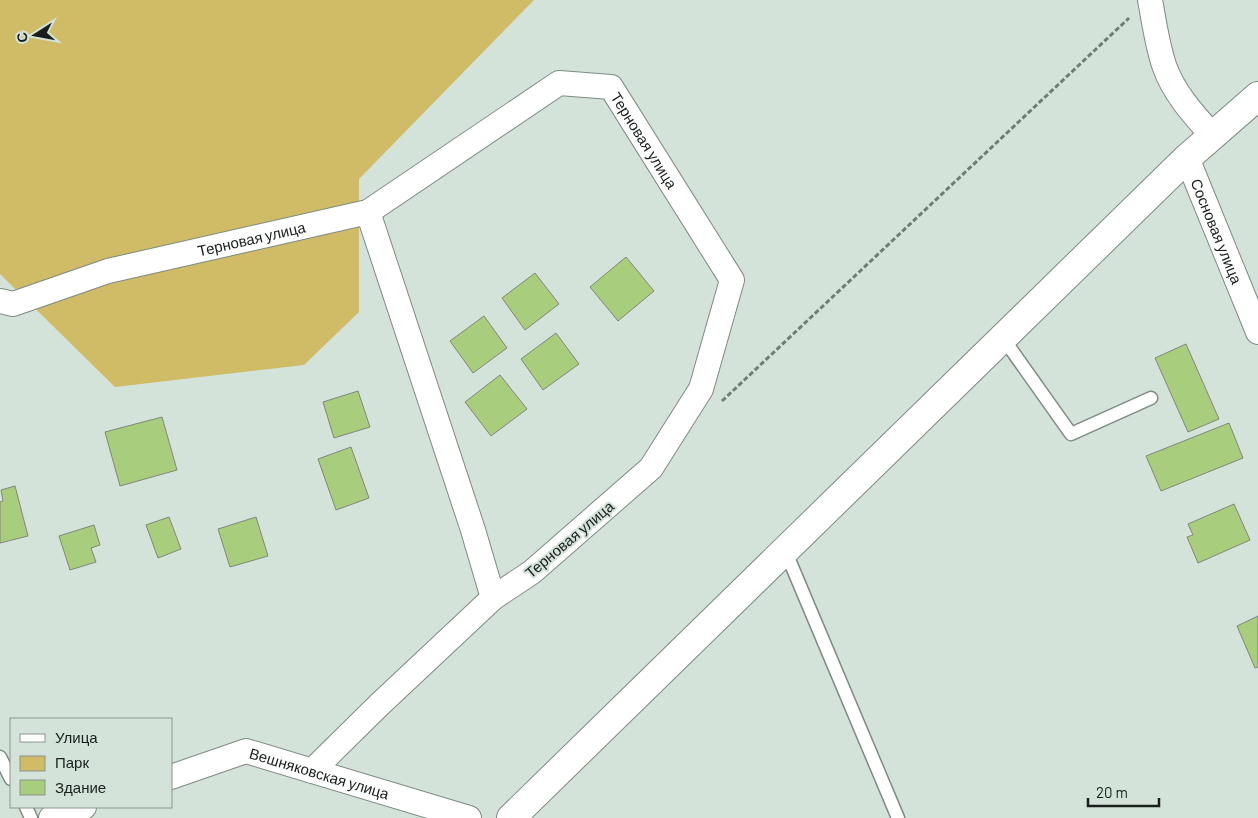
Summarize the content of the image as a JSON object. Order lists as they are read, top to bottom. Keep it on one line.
{"streets":{"street":["Терновая улица","Сосновая улица","Вешняковская улица"]},"legend":["Улица","Парк","Здание"],"scale_bar":"20 m","north":"left"}
